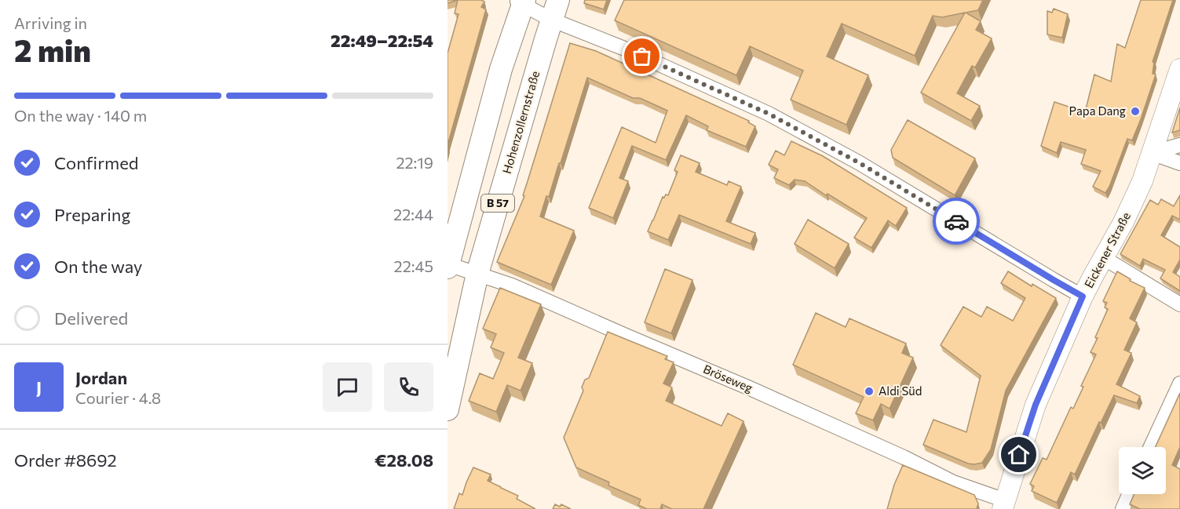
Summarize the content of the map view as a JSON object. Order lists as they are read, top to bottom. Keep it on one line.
{"streets":{"main road":["Hohenzollernstraße","B 57"],"street":["Eickener Straße","Bröseweg"]},"crossings":[["Hohenzollernstraße","Bröseweg"],["B 57","Bröseweg"],["Eickener Straße","Bröseweg"]],"places":["Papa Dang","Aldi Süd"],"page":{"heading":["2 min","Arriving in","22:49–22:54"],"panel":["Jordan","Courier · 4.8","Order #8692","€28.08"],"bar":"On the way · 140 m","list":[["Confirmed","22:19"],["Preparing","22:44"],["On the way","22:45"],"Delivered"],"round":"J"}}
